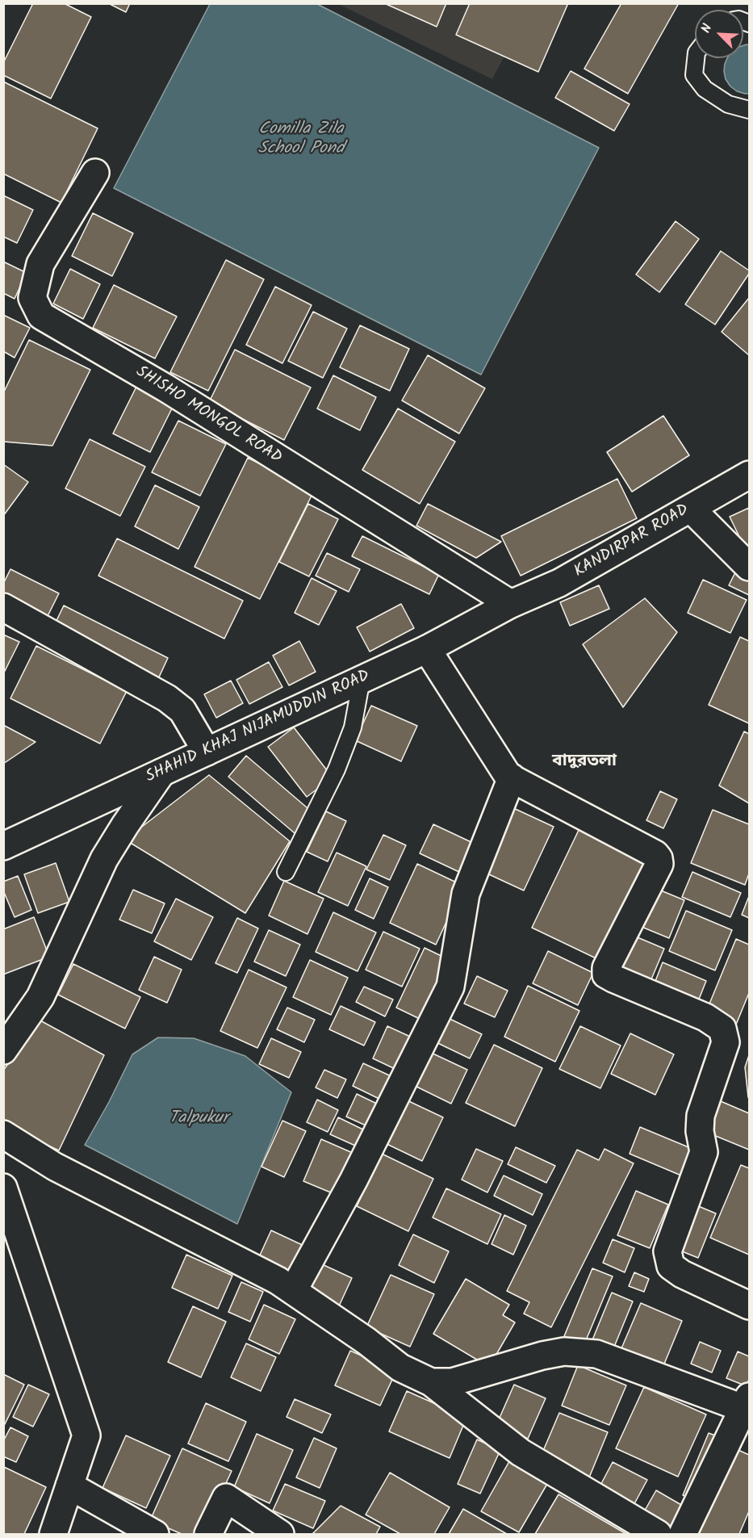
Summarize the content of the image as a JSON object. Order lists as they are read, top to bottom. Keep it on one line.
{"streets":{"street":["SHISHO MONGOL ROAD","KANDIRPAR ROAD","SHAHID KHAJ NIJAMUDDIN ROAD"]},"crossings":[["SHISHO MONGOL ROAD","KANDIRPAR ROAD"],["SHISHO MONGOL ROAD","SHAHID KHAJ NIJAMUDDIN ROAD"],["KANDIRPAR ROAD","SHAHID KHAJ NIJAMUDDIN ROAD"]],"districts":["বাদুরতলা"],"water":["Comilla Zila School Pond","Talpukur"],"north":"top left"}
